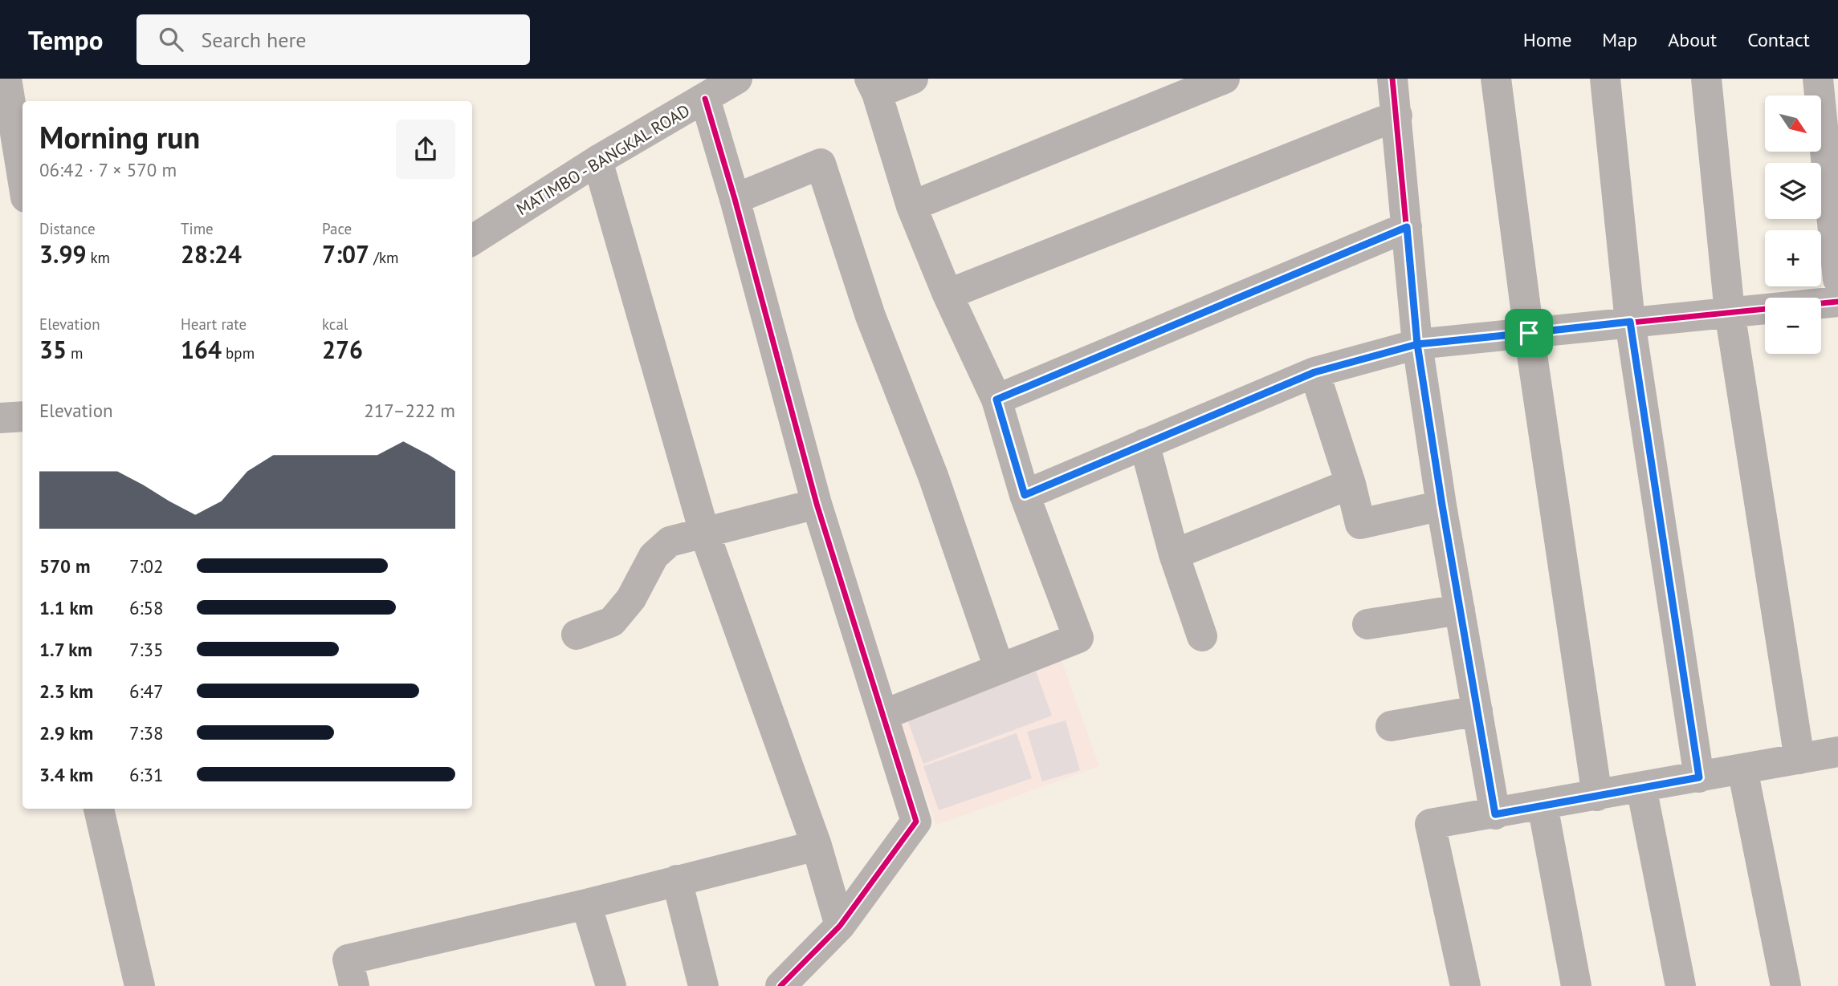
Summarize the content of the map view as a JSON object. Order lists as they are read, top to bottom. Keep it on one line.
{"streets":{"street":["MATIMBO - BANGKAL ROAD"]},"north":"bottom right","page":{"header":"Tempo","search":"Search here","nav":["Home","Map","About","Contact"],"map_buttons":["+","−"],"heading":["Morning run","06:42 · 7 × 570 m"],"stats":[["Distance","3.99 km"],["Time","28:24"],["Pace","7:07 /km"],["Elevation","35 m"],["Heart rate","164 bpm"],["kcal","276"]],"chart":["Elevation","217–222 m"],"list":[{"name":"570 m","note":"7:02"},{"name":"1.1 km","note":"6:58"},{"name":"1.7 km","note":"7:35"},{"name":"2.3 km","note":"6:47"},{"name":"2.9 km","note":"7:38"},{"name":"3.4 km","note":"6:31"}]}}
